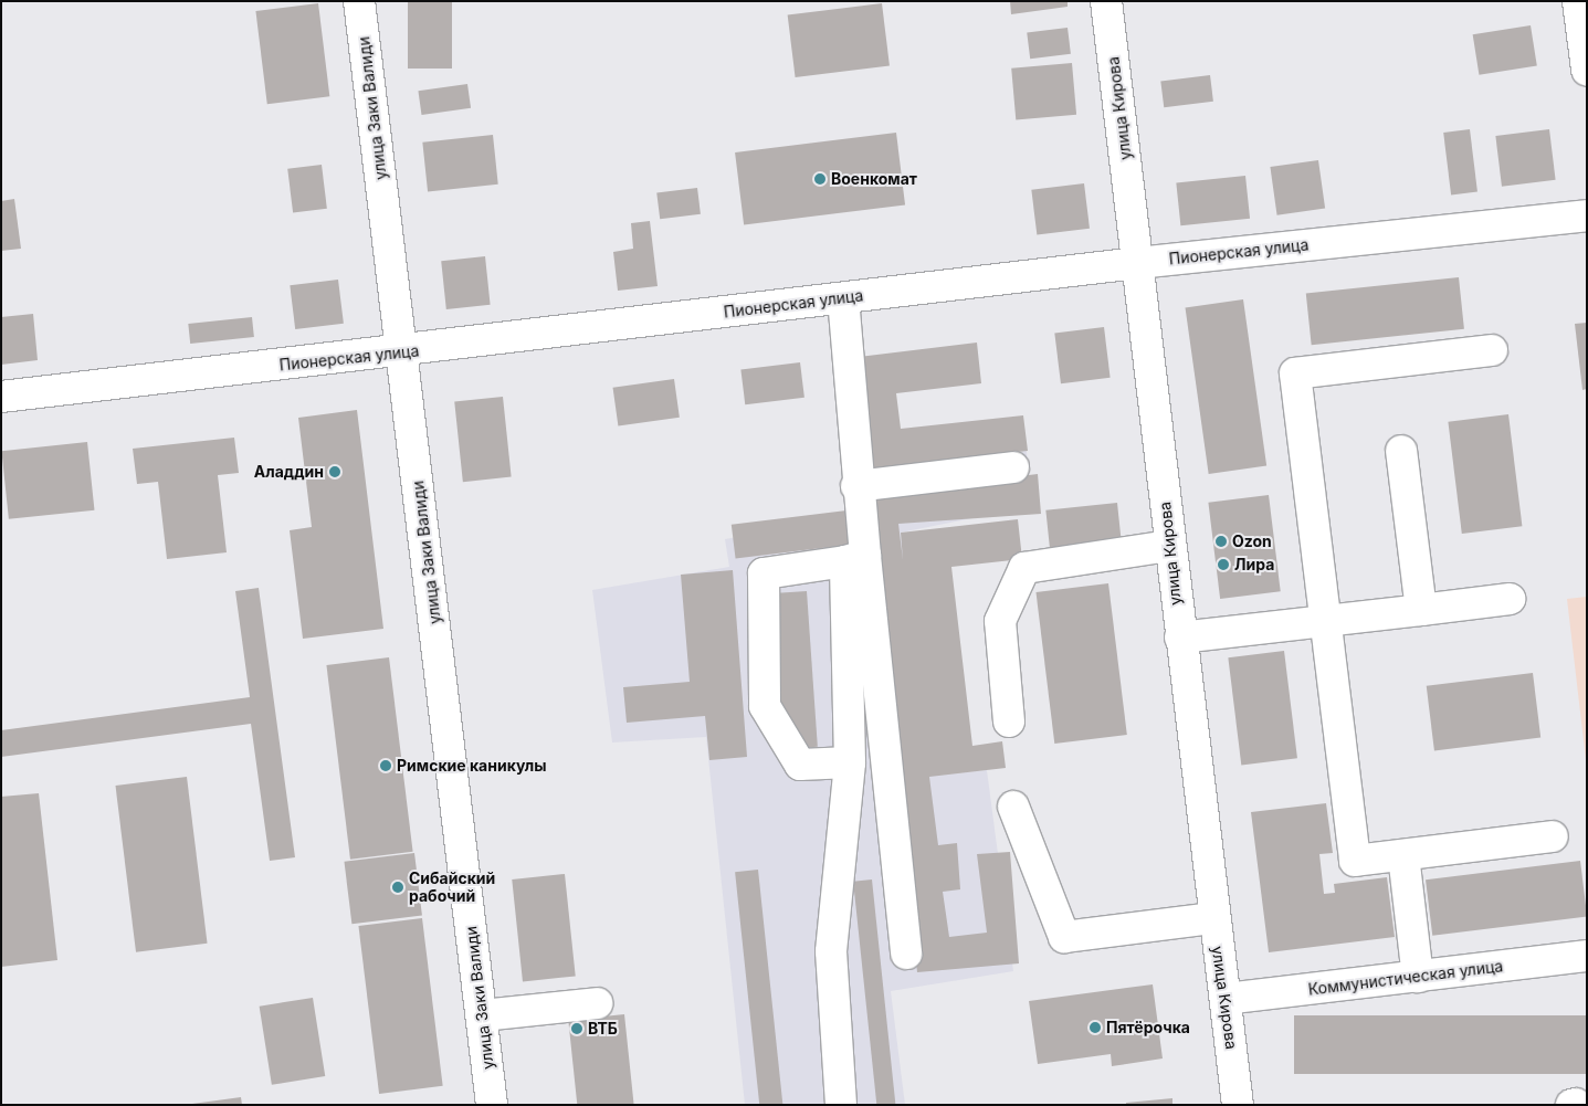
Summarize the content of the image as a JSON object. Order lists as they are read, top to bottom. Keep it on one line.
{"streets":{"street":["улица Заки Валиди","улица Кирова","Пионерская улица","Коммунистическая улица"]},"crossings":[["улица Заки Валиди","Пионерская улица"],["улица Кирова","Пионерская улица"],["улица Кирова","Коммунистическая улица"]],"places":["Военкомат","Аладдин","Ozon","Лира","Римские каникулы","Сибайский рабочий","Пятёрочка","ВТБ"]}
